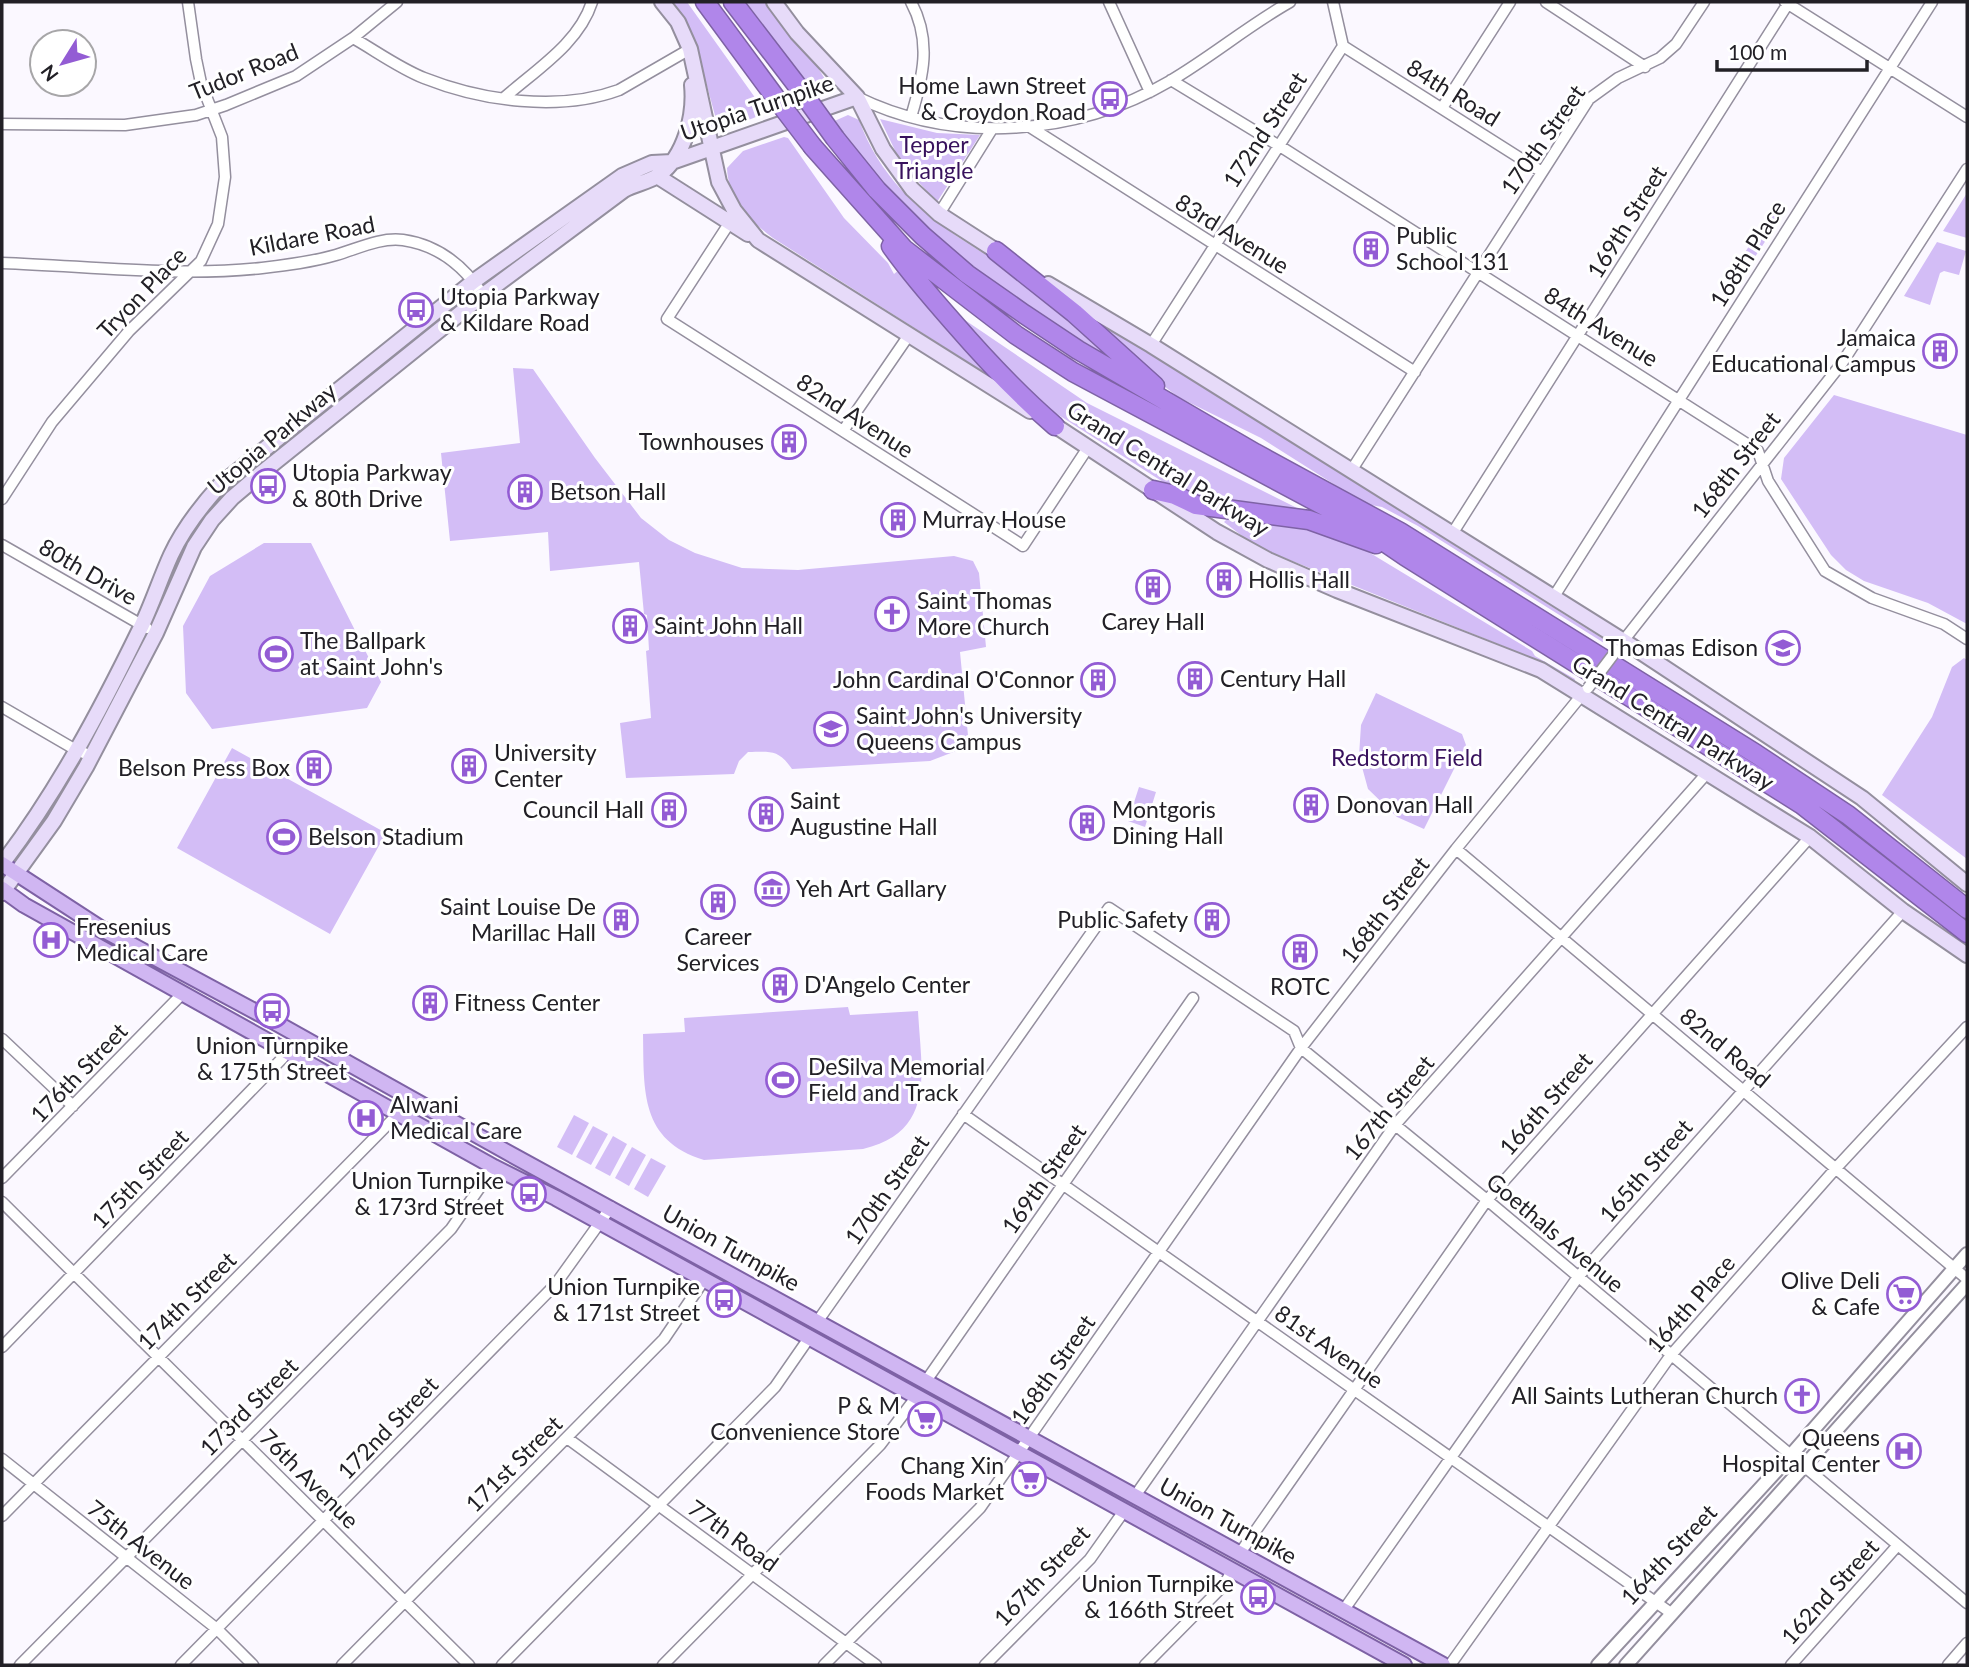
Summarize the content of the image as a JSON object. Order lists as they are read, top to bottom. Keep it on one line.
{"streets":{"highway":["Grand Central Parkway"],"main road":["Utopia Turnpike","Utopia Parkway","Union Turnpike"],"street":["Tudor Road","84th Road","172nd Street","170th Street","169th Street","83rd Avenue","Kildare Road","168th Place","Tryon Place","84th Avenue","82nd Avenue","168th Street","80th Drive","82nd Road","176th Street","166th Street","167th Street","165th Street","175th Street","Goethals Avenue","174th Street","164th Place","81st Avenue","173rd Street","171st Street","76th Avenue","77th Road","75th Avenue","164th Street","162nd Street"]},"crossings":[["Tudor Road","Tryon Place"],["84th Road","172nd Street"],["84th Road","170th Street"],["Utopia Turnpike","Utopia Parkway"],["Utopia Turnpike","Grand Central Parkway"],["172nd Street","83rd Avenue"],["172nd Street","84th Avenue"],["172nd Street","Grand Central Parkway"],["172nd Street","Union Turnpike"],["172nd Street","76th Avenue"],["172nd Street","75th Avenue"],["170th Street","83rd Avenue"],["170th Street","84th Avenue"],["170th Street","Grand Central Parkway"],["170th Street","Goethals Avenue"],["170th Street","Union Turnpike"],["170th Street","81st Avenue"],["169th Street","84th Avenue"],["169th Street","Grand Central Parkway"],["169th Street","Union Turnpike"],["169th Street","81st Avenue"],["Kildare Road","Tryon Place"],["Kildare Road","Utopia Parkway"],["168th Place","84th Avenue"],["168th Place","Grand Central Parkway"],["84th Avenue","168th Street"],["82nd Avenue","Grand Central Parkway"],["Utopia Parkway","80th Drive"],["Utopia Parkway","Union Turnpike"],["168th Street","Grand Central Parkway"],["168th Street","82nd Road"],["168th Street","Goethals Avenue"],["168th Street","Union Turnpike"],["168th Street","81st Avenue"],["168th Street","77th Road"],["Grand Central Parkway","166th Street"],["Grand Central Parkway","167th Street"],["Grand Central Parkway","165th Street"],["82nd Road","166th Street"],["82nd Road","167th Street"],["82nd Road","165th Street"],["82nd Road","164th Place"],["82nd Road","164th Street"],["176th Street","Union Turnpike"],["166th Street","Goethals Avenue"],["166th Street","Union Turnpike"],["166th Street","81st Avenue"],["167th Street","Goethals Avenue"],["167th Street","Union Turnpike"],["167th Street","81st Avenue"],["165th Street","Goethals Avenue"],["165th Street","Union Turnpike"],["165th Street","81st Avenue"],["175th Street","Union Turnpike"],["175th Street","76th Avenue"],["Goethals Avenue","164th Place"],["Goethals Avenue","164th Street"],["Goethals Avenue","162nd Street"],["Union Turnpike","174th Street"],["Union Turnpike","173rd Street"],["Union Turnpike","171st Street"],["174th Street","76th Avenue"],["174th Street","75th Avenue"],["164th Place","81st Avenue"],["81st Avenue","164th Street"],["173rd Street","76th Avenue"],["173rd Street","75th Avenue"],["171st Street","76th Avenue"],["171st Street","77th Road"]],"parks":["Tepper Triangle","Redstorm Field"],"places":{"bus stop":["Home Lawn Street & Croydon Road","Utopia Parkway & Kildare Road","Utopia Parkway & 80th Drive","Union Turnpike & 175th Street","Union Turnpike & 173rd Street","Union Turnpike & 171st Street","Union Turnpike & 166th Street"],"building":["Public School 131","Jamaica Educational Campus","Townhouses","Betson Hall","Murray House","Hollis Hall","Carey Hall","Saint John Hall","Century Hall","John Cardinal O'Connor","University Center","Belson Press Box","Donovan Hall","Council Hall","Saint Augustine Hall","Montgoris Dining Hall","Career Services","Saint Louise De Marillac Hall","Public Safety","ROTC","D'Angelo Center","Fitness Center"],"church":["Saint Thomas More Church","All Saints Lutheran Church"],"school or university":["Thomas Edison","Saint John's University Queens Campus"],"sports":["The Ballpark at Saint John's","Belson Stadium","DeSilva Memorial Field and Track"],"museum":["Yeh Art Gallary"],"hospital":["Fresenius Medical Care","Alwani Medical Care","Queens Hospital Center"],"supermarket":["Olive Deli & Cafe","P & M Convenience Store","Chang Xin Foods Market"]},"scale_bar":"100 m","north":"bottom left"}
